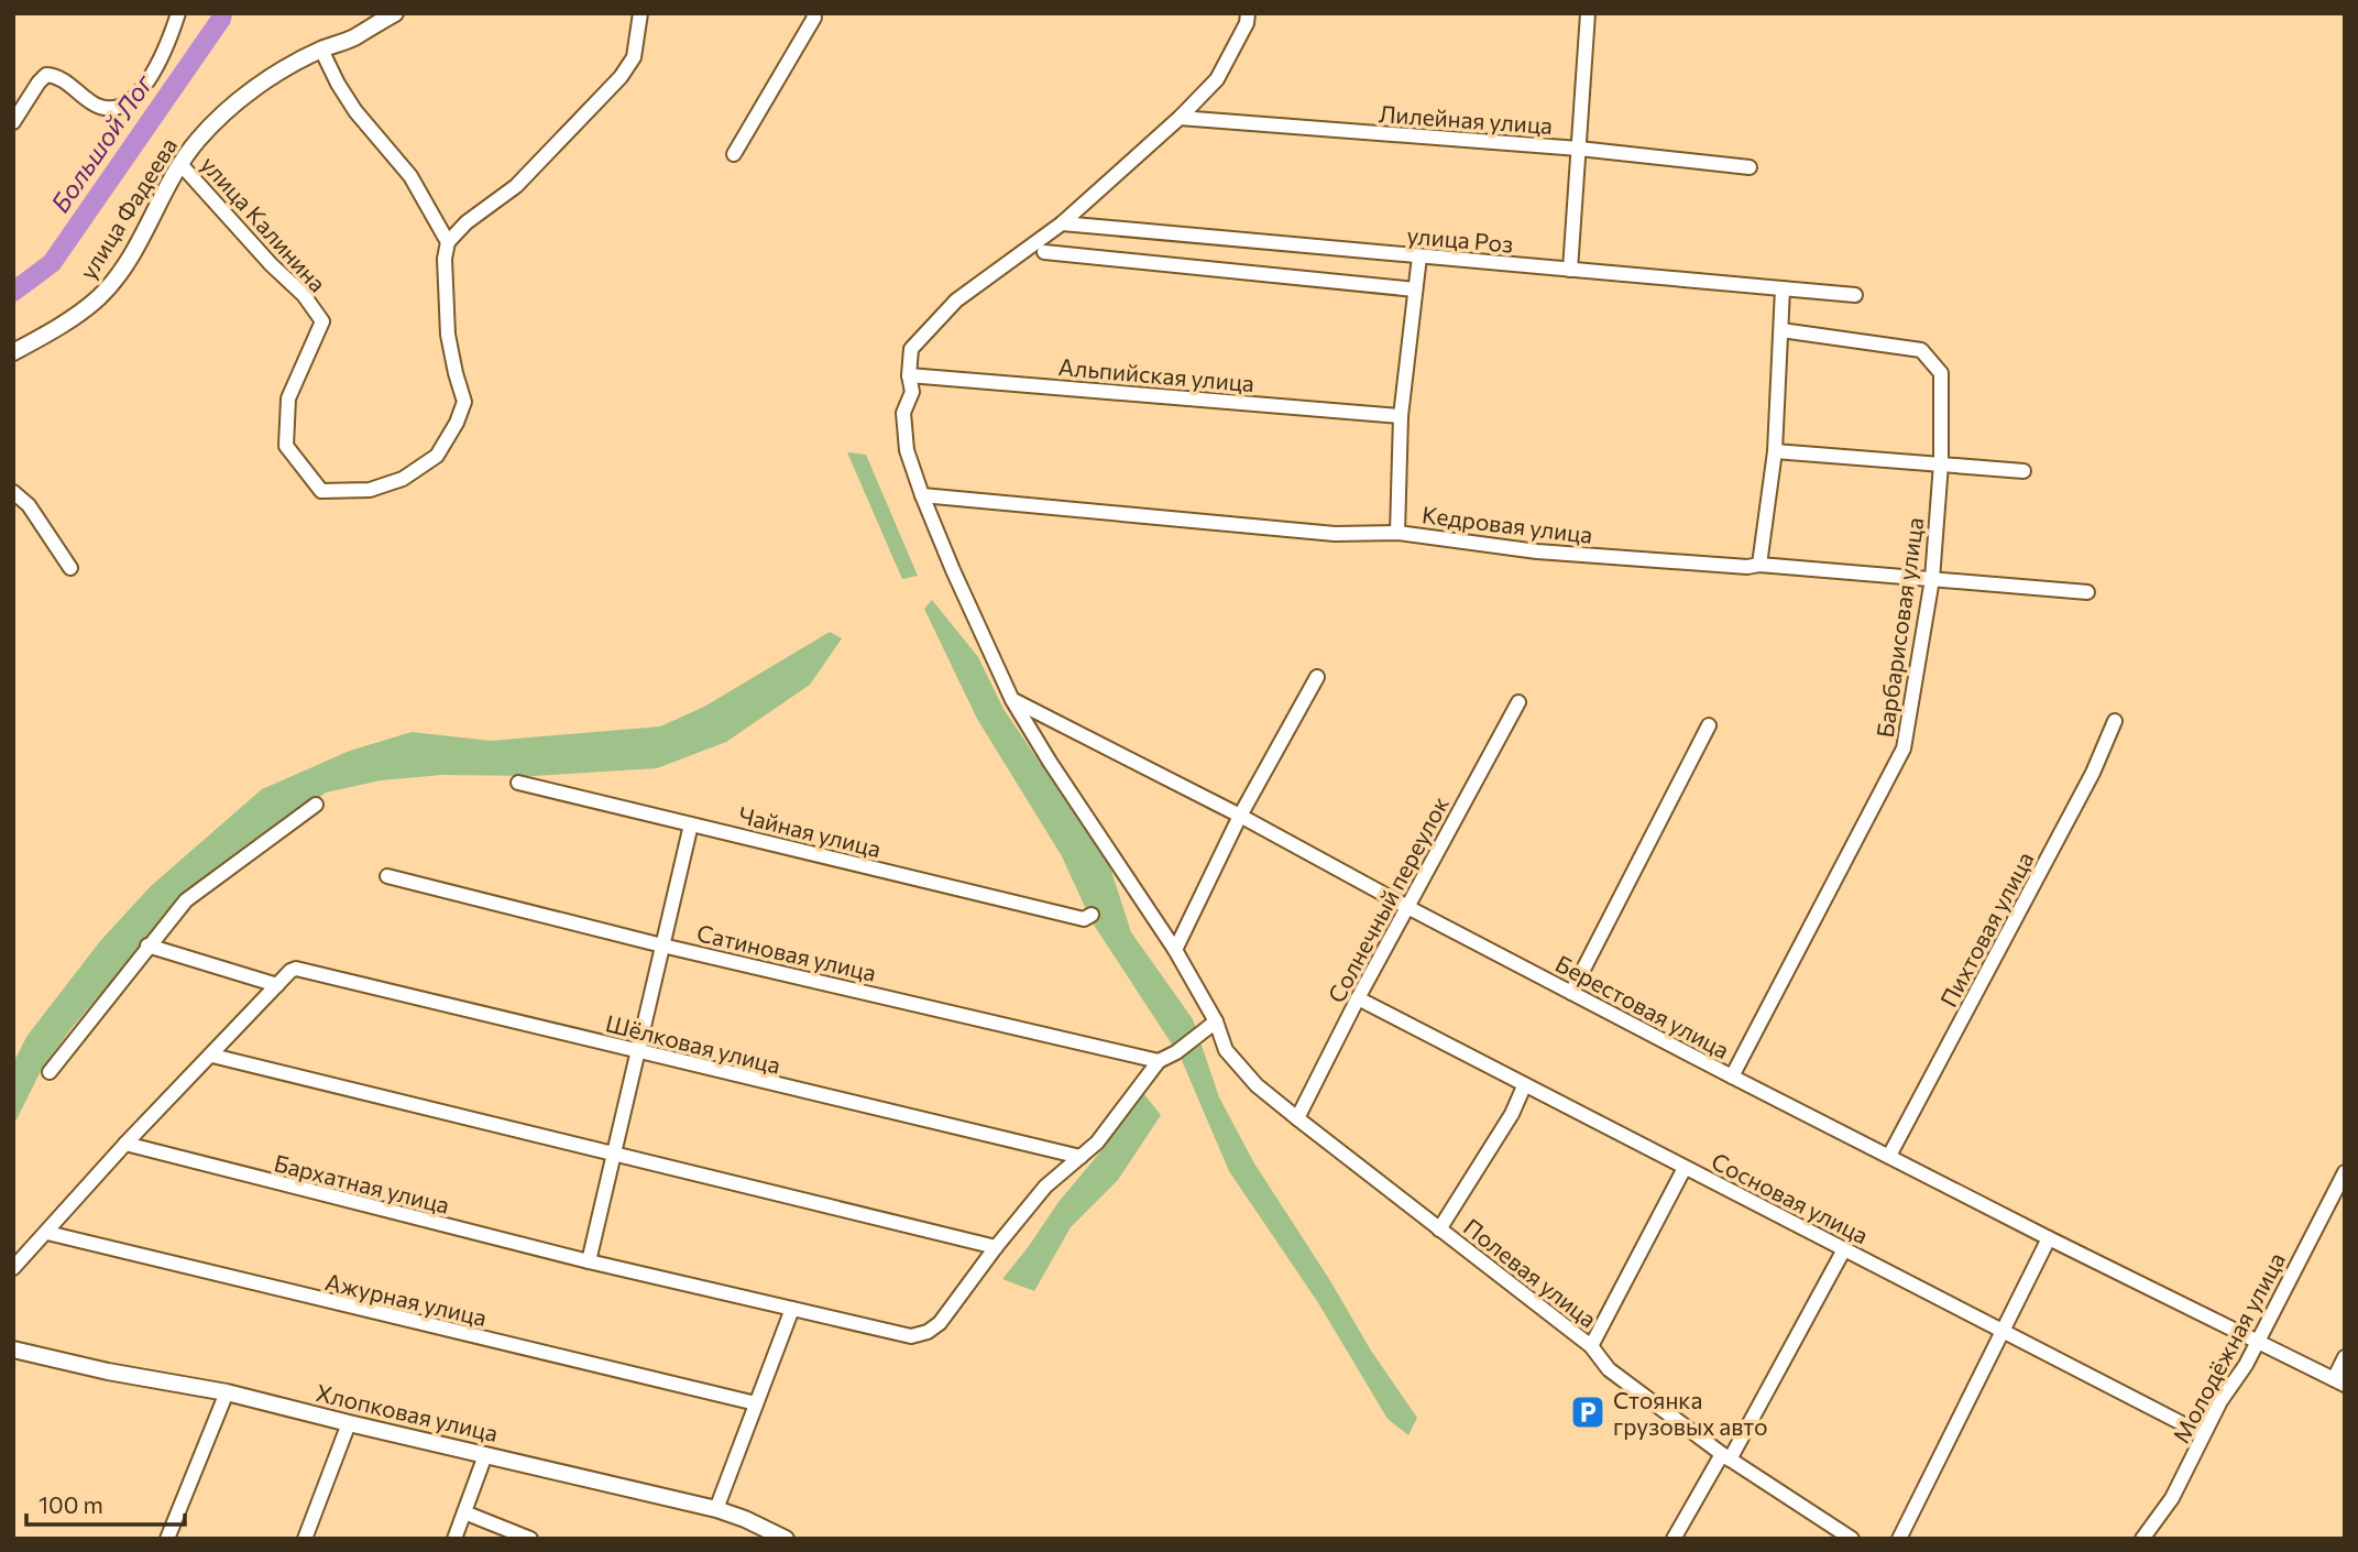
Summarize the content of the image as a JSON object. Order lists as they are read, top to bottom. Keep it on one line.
{"streets":{"street":["Лилейная улица","улица Фадеева","улица Калинина","улица Роз","Альпийская улица","Кедровая улица","Барбарисовая улица","Чайная улица","Солнечный переулок","Пихтовая улица","Сатиновая улица","Берестовая улица","Шёлковая улица","Бархатная улица","Сосновая улица","Полевая улица","Ажурная улица","Молодёжная улица","Хлопковая улица"]},"crossings":[["Лилейная улица","Полевая улица"],["улица Фадеева","улица Калинина"],["улица Роз","Полевая улица"],["Альпийская улица","Полевая улица"],["Кедровая улица","Барбарисовая улица"],["Кедровая улица","Полевая улица"],["Барбарисовая улица","Берестовая улица"],["Солнечный переулок","Берестовая улица"],["Солнечный переулок","Сосновая улица"],["Солнечный переулок","Полевая улица"],["Пихтовая улица","Берестовая улица"],["Берестовая улица","Полевая улица"],["Берестовая улица","Молодёжная улица"],["Сосновая улица","Молодёжная улица"]],"water":["Большой Лог"],"places":{"parking":["Стоянка грузовых авто"]},"scale_bar":"100 m"}
